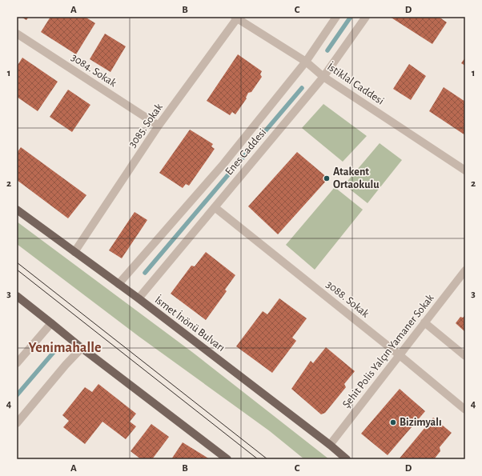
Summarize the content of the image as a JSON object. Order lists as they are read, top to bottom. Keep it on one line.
{"streets":{"main road":["İsmet İnönü Bulvarı"],"street":["3084. Sokak","İstiklal Caddesi","3085. Sokak","Enes Caddesi","3088. Sokak","Şehit Polis Yalçın Yamaner Sokak"]},"crossings":[["3084. Sokak","3085. Sokak"],["İstiklal Caddesi","3085. Sokak"],["İstiklal Caddesi","Enes Caddesi"],["3085. Sokak","İsmet İnönü Bulvarı"],["Enes Caddesi","3088. Sokak"],["Enes Caddesi","İsmet İnönü Bulvarı"],["3088. Sokak","Şehit Polis Yalçın Yamaner Sokak"],["İsmet İnönü Bulvarı","Şehit Polis Yalçın Yamaner Sokak"]],"districts":["Yenimahalle"],"places":["Atakent Ortaokulu","Bizimyalı"],"grid":{"columns":["A","B","C","D"],"rows":["1","2","3","4"]}}
